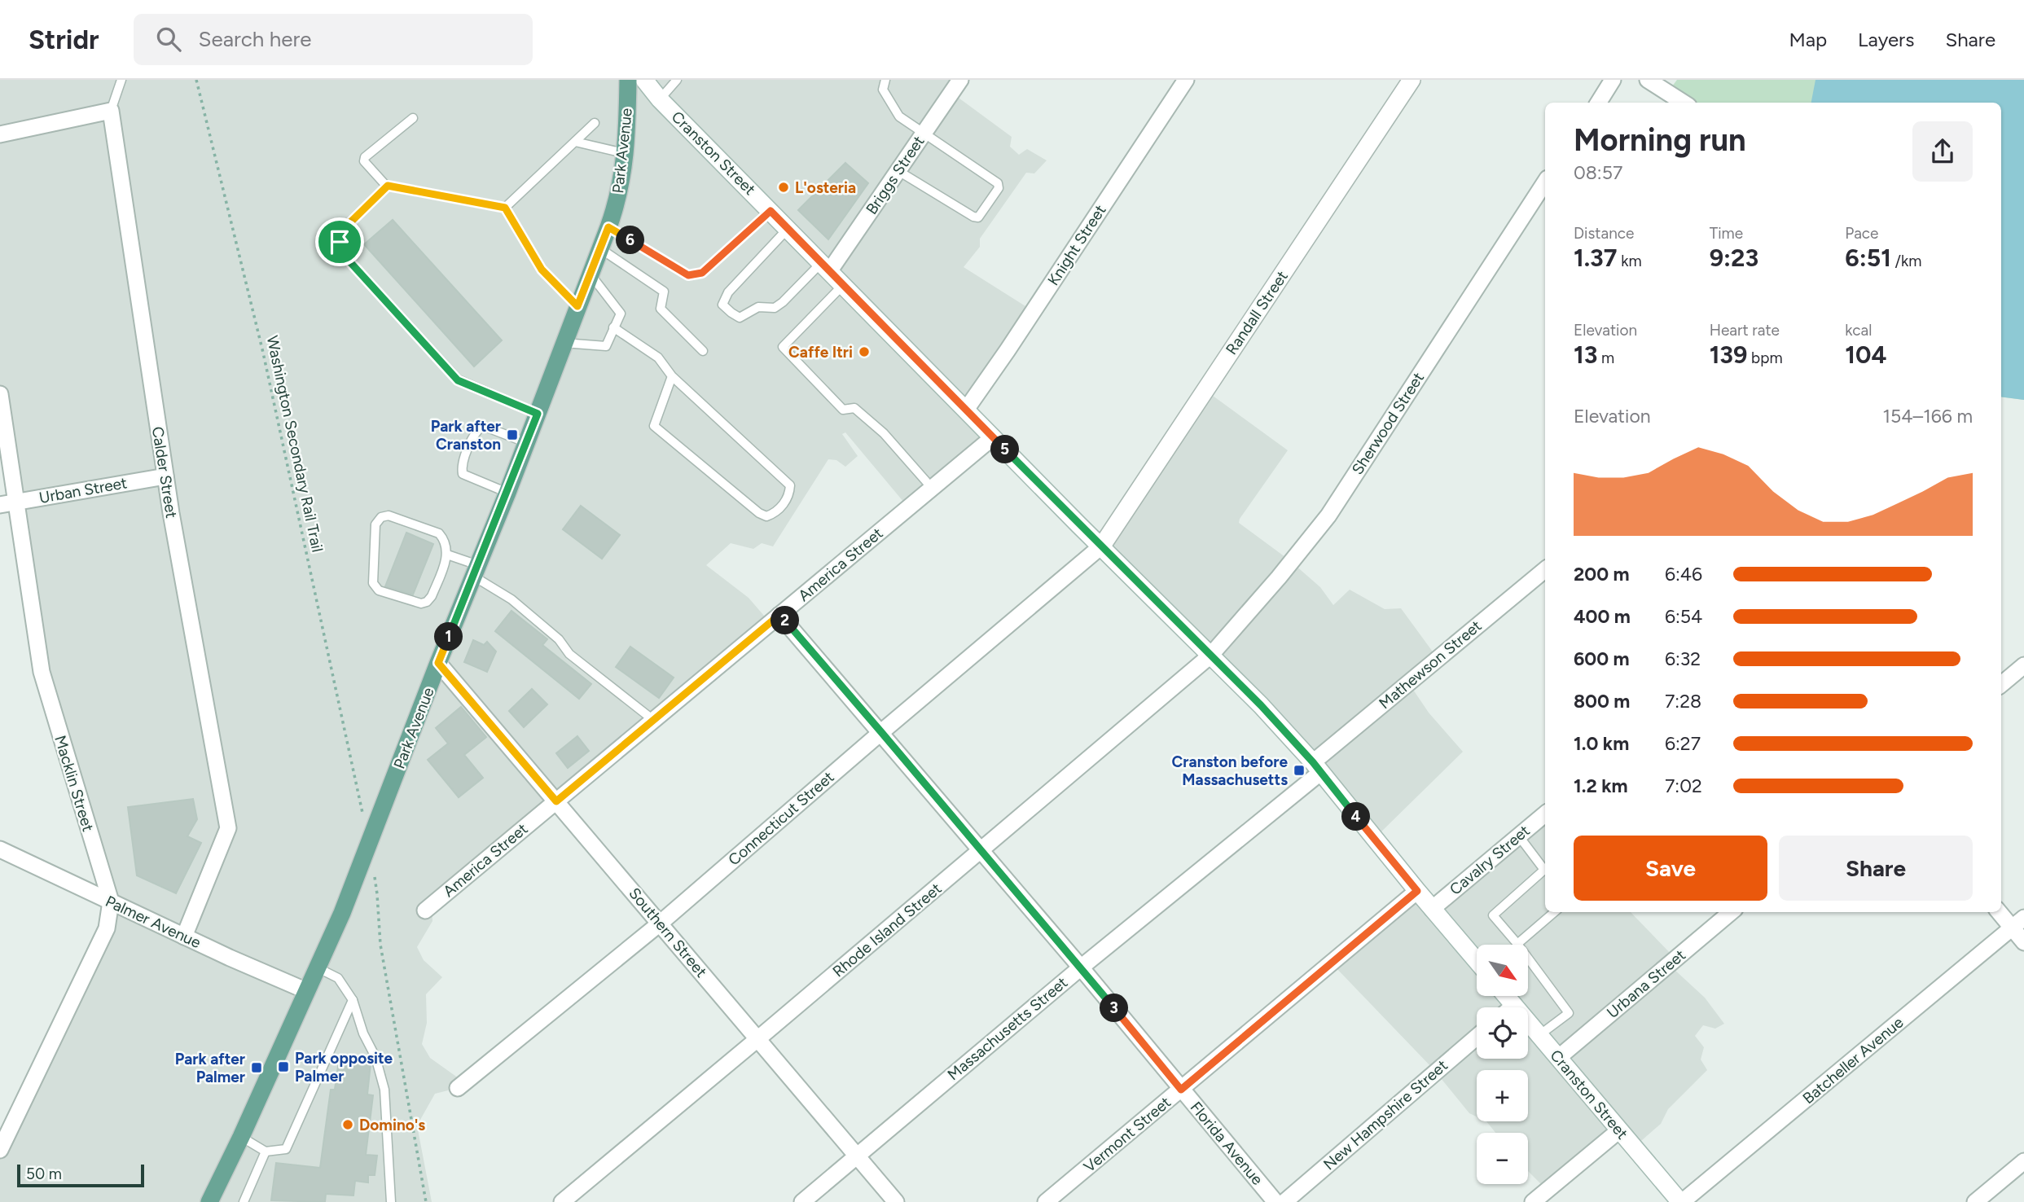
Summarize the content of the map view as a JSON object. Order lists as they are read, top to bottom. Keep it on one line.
{"streets":{"main road":["Park Avenue","Cranston Street","Randall Street"],"street":["Briggs Street","Knight Street","Sherwood Street","Calder Street","Urban Street","America Street","Mathewson Street","Macklin Street","Connecticut Street","Cavalry Street","Palmer Avenue","Rhode Island Street","Southern Street","Urbana Street","Massachusetts Street","Batcheller Avenue","New Hampshire Street","Vermont Street","Florida Avenue"],"path":["Washington Secondary Rail Trail"]},"crossings":[["Park Avenue","Palmer Avenue"],["Park Avenue","Southern Street"],["Cranston Street","Briggs Street"],["Cranston Street","Knight Street"],["Cranston Street","Randall Street"],["Cranston Street","Sherwood Street"],["Cranston Street","America Street"],["Cranston Street","Mathewson Street"],["Cranston Street","Connecticut Street"],["Cranston Street","Cavalry Street"],["Cranston Street","Rhode Island Street"],["Cranston Street","Urbana Street"],["Cranston Street","Massachusetts Street"],["Cranston Street","Batcheller Avenue"],["Cranston Street","Vermont Street"],["Randall Street","Connecticut Street"],["Sherwood Street","Rhode Island Street"],["Calder Street","Urban Street"],["Calder Street","Palmer Avenue"],["Urban Street","Macklin Street"],["America Street","Southern Street"],["America Street","Florida Avenue"],["Mathewson Street","Massachusetts Street"],["Macklin Street","Palmer Avenue"],["Connecticut Street","Southern Street"],["Connecticut Street","Florida Avenue"],["Rhode Island Street","Southern Street"],["Rhode Island Street","Florida Avenue"],["Southern Street","Massachusetts Street"],["Massachusetts Street","Florida Avenue"],["Vermont Street","Florida Avenue"]],"places":{"other":["L'osteria","Caffe Itri","Domino's"],"transit":["Park after Cranston","Cranston before Massachusetts","Park opposite Palmer","Park after Palmer"]},"scale_bar":"50 m","north":"bottom right","page":{"header":"Stridr","search":"Search here","nav":["Map","Layers","Share"],"heading":["Morning run","08:57"],"stats":[["Distance","1.37 km"],["Time","9:23"],["Pace","6:51 /km"],["Elevation","13 m"],["Heart rate","139 bpm"],["kcal","104"]],"pins":["6","5","2","1","4","3"],"chart":["Elevation","154–166 m"],"list":[{"name":"200 m","note":"6:46"},{"name":"400 m","note":"6:54"},{"name":"600 m","note":"6:32"},{"name":"800 m","note":"7:28"},{"name":"1.0 km","note":"6:27"},{"name":"1.2 km","note":"7:02"}],"buttons":["Save","Share"],"map_buttons":["+","−"],"scale":"50 m"}}
